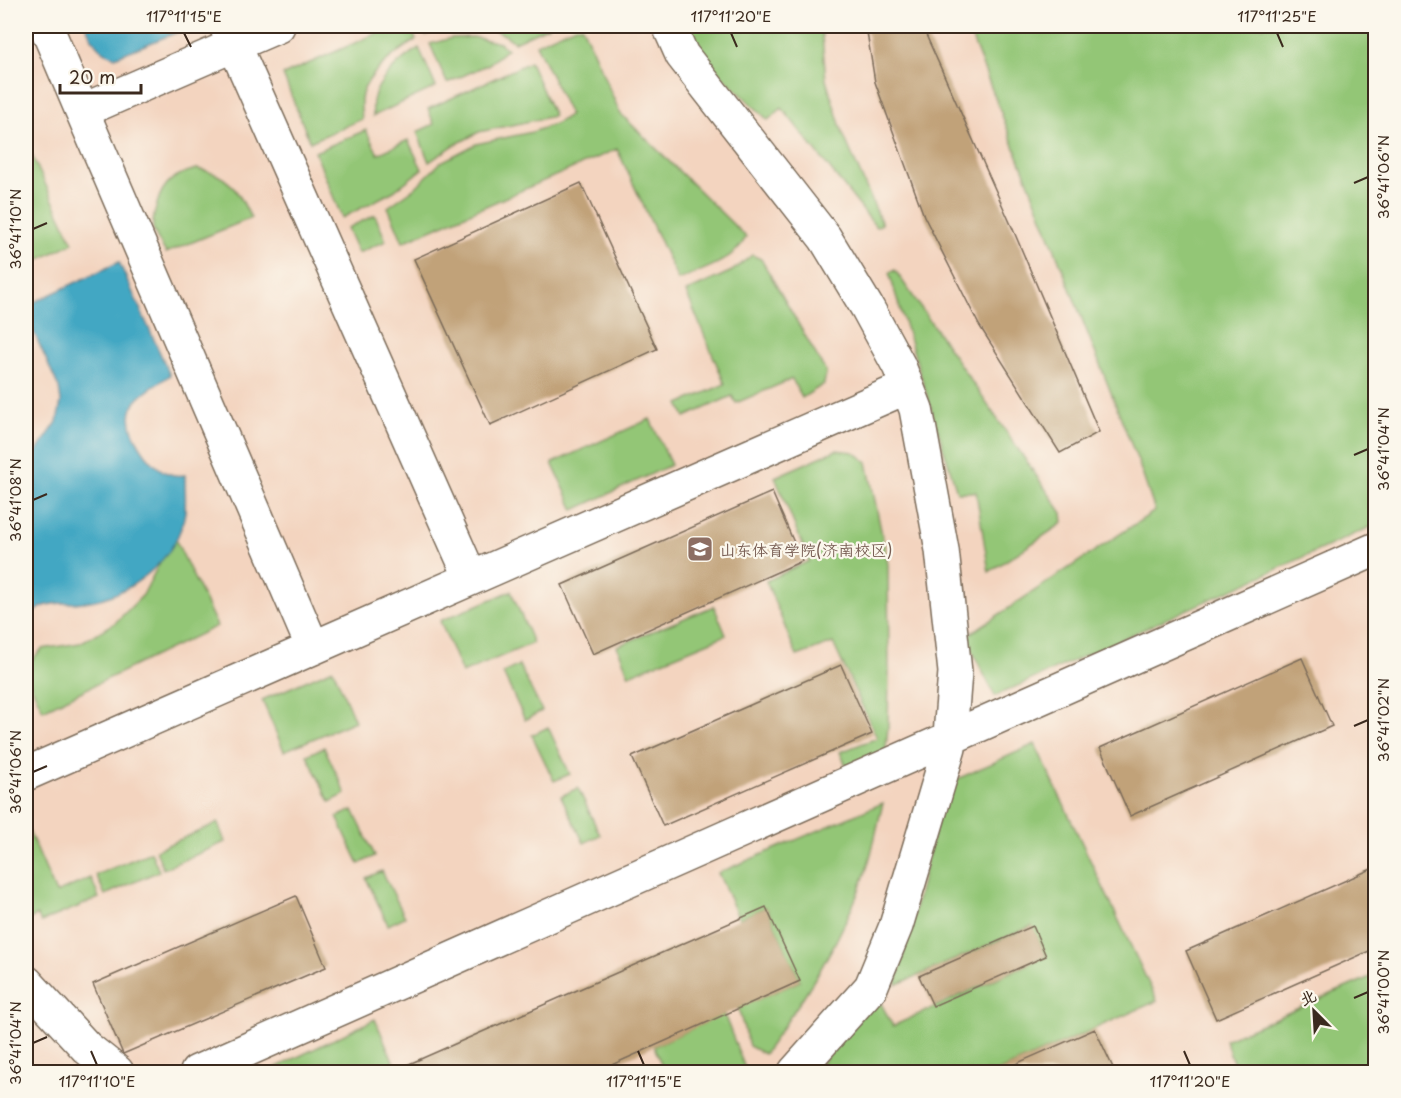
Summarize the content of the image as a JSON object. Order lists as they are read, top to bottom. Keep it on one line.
{"places":{"school or university":["山东体育学院(济南校区)"]},"scale_bar":"20 m","north":"top left","coordinates":["117°11'15\"E","117°11'20\"E","117°11'25\"E","36°41'06\"N","36°41'10\"N","36°41'04\"N","36°41'08\"N","36°41'02\"N","36°41'00\"N","117°11'10\"E"]}
